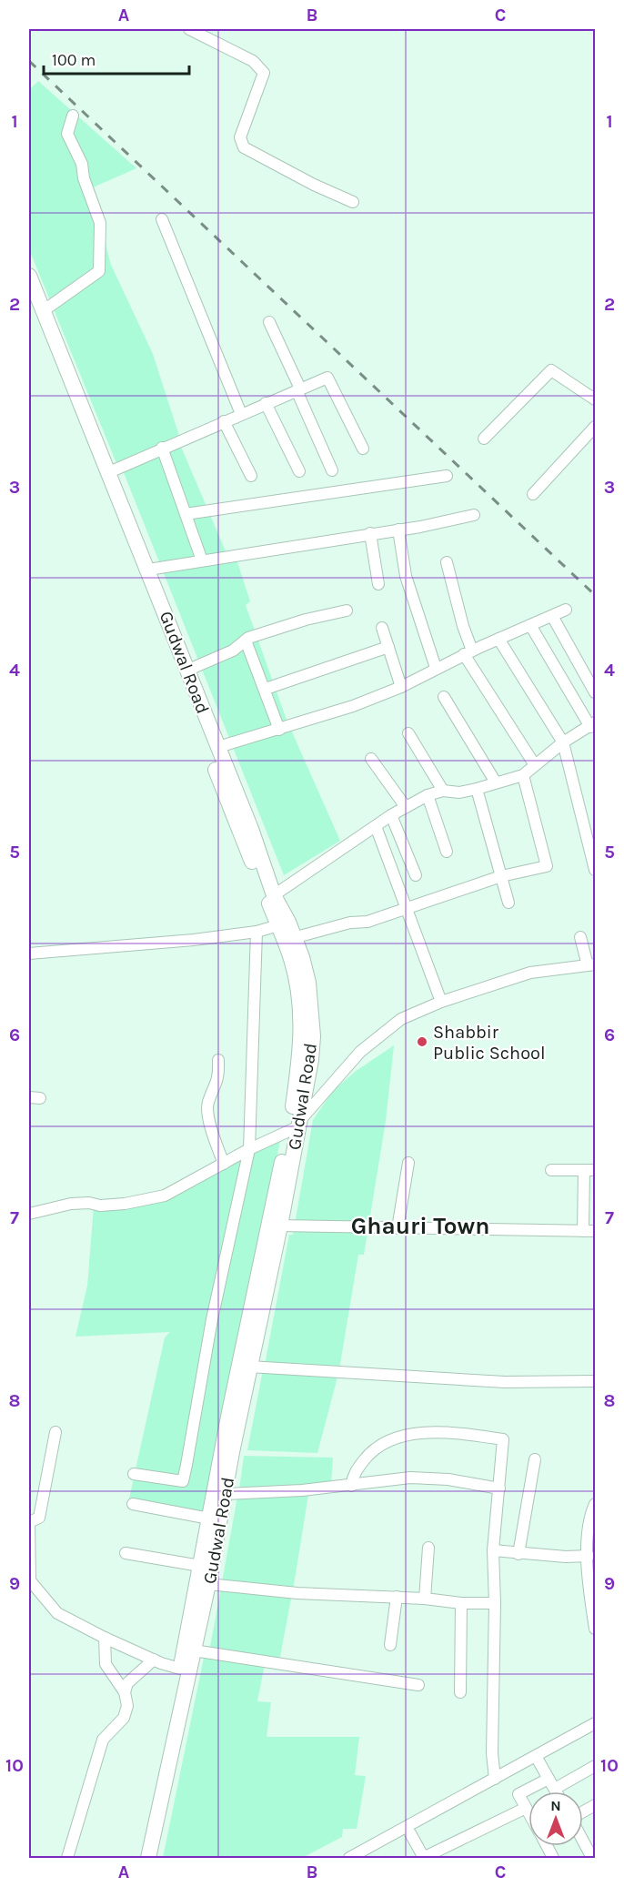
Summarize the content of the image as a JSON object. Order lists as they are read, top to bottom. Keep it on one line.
{"streets":{"main road":["Gudwal Road"]},"districts":["Ghauri Town"],"places":["Shabbir Public School"],"scale_bar":"100 m","north":"top","grid":{"columns":["A","B","C"],"rows":["1","2","3","4","5","6","7","8","9","10"]}}
